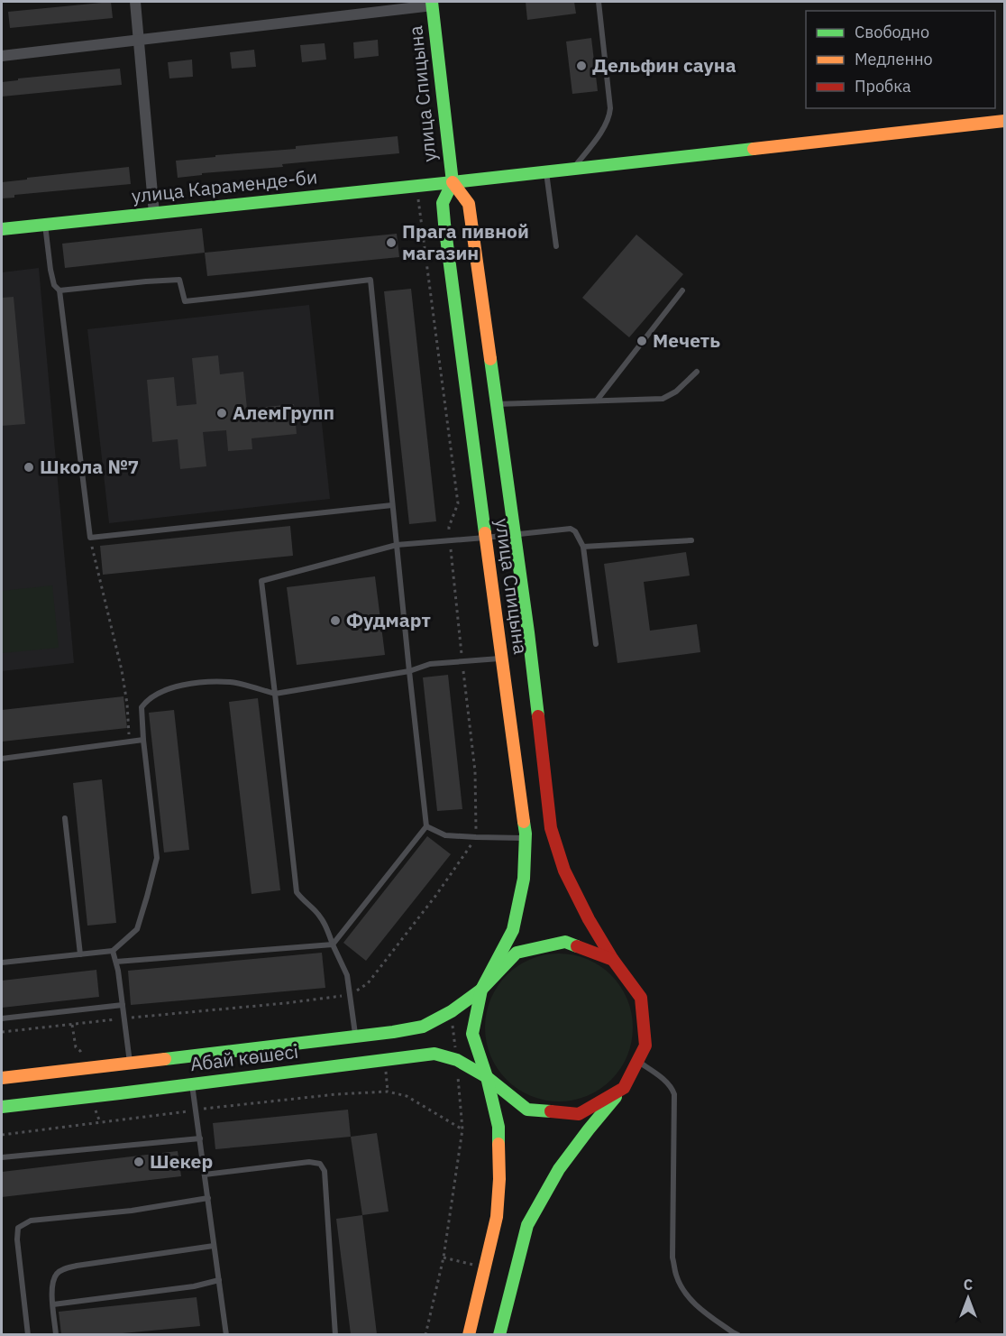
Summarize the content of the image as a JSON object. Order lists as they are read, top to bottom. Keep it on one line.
{"streets":{"street":["улица Спицына","улица Караменде-би","Абай көшесі"]},"crossings":[["улица Спицына","улица Караменде-би"],["улица Спицына","Абай көшесі"]],"places":["Дельфин сауна","Прага пивной магазин","Мечеть","АлемГрупп","Школа №7","Фудмарт","Шекер"],"legend":["Свободно","Медленно","Пробка"],"north":"top"}
